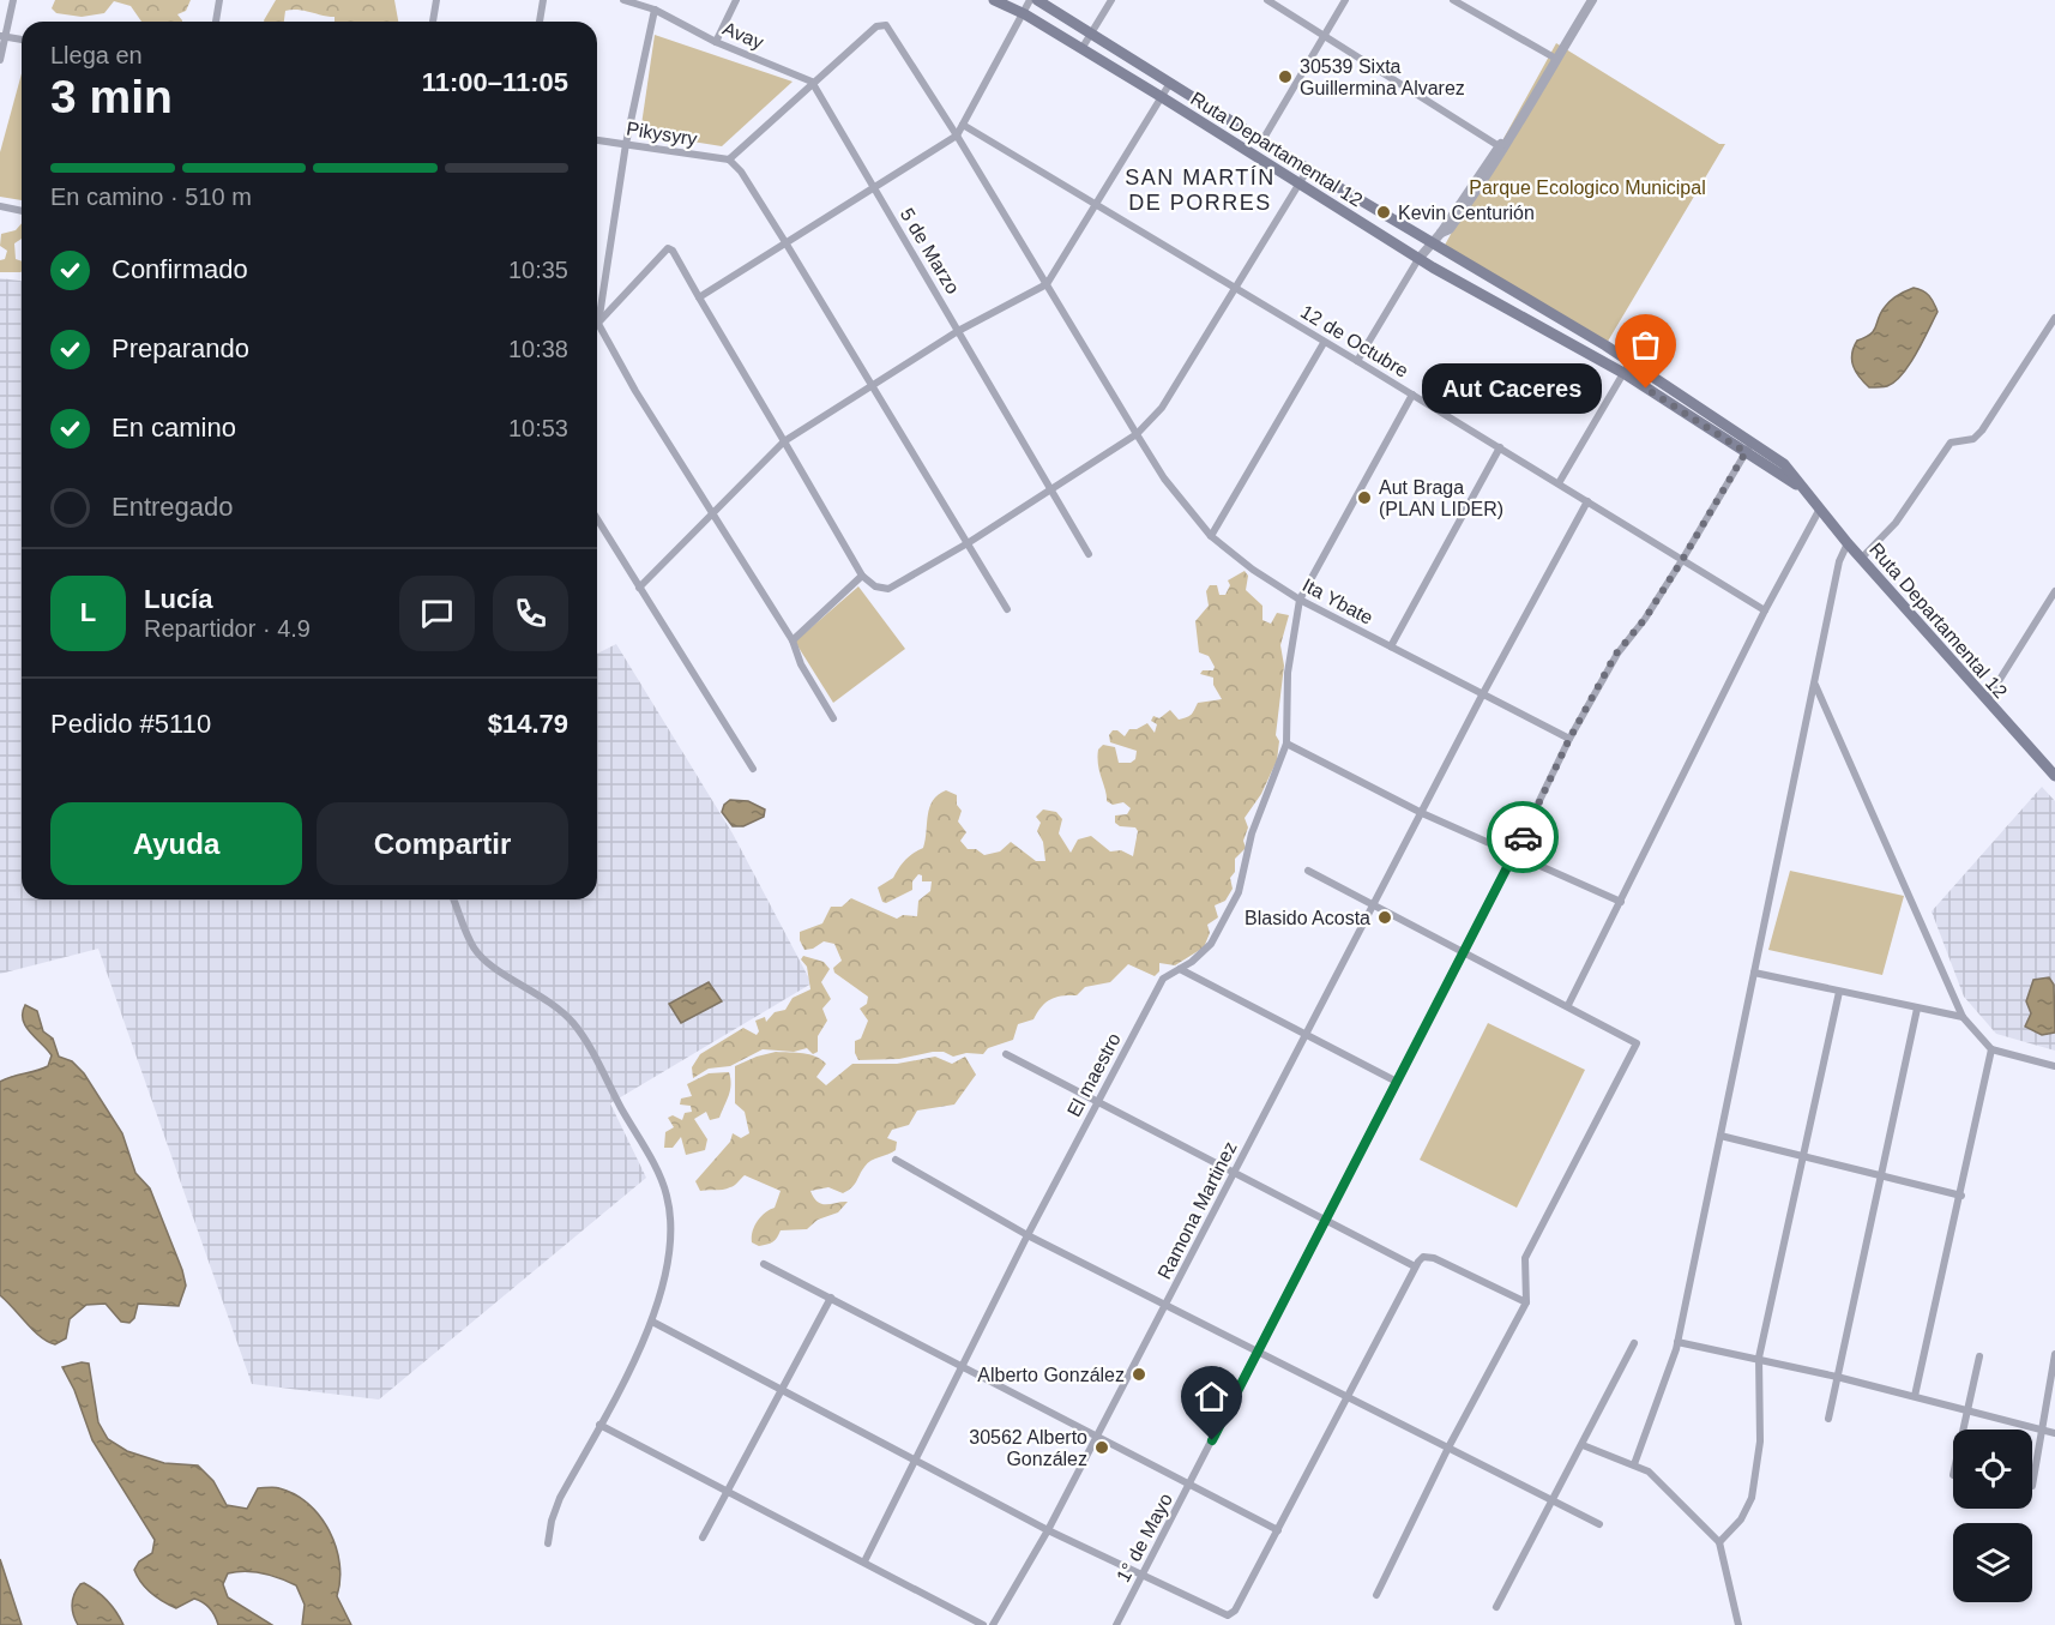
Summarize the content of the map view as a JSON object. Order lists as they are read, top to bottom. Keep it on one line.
{"streets":{"main road":["Ruta Departamental 12"],"street":["Avay","Pikysyry","5 de Marzo","12 de Octubre","Ita Ybate","El maestro","Ramona Martinez","1° de Mayo"]},"crossings":[["Avay","5 de Marzo"],["Avay","Ita Ybate"],["Ruta Departamental 12","1° de Mayo"],["5 de Marzo","Ita Ybate"],["12 de Octubre","Ramona Martinez"],["12 de Octubre","1° de Mayo"],["Ita Ybate","El maestro"],["Ita Ybate","Ramona Martinez"],["Ita Ybate","1° de Mayo"]],"districts":["SAN MARTÍN DE PORRES"],"parks":["Parque Ecologico Municipal"],"places":["30539 Sixta Guillermina Alvarez","Kevin Centurión","Aut Caceres","Aut Braga (PLAN LIDER)","Blasido Acosta","Alberto González","30562 Alberto González"],"page":{"heading":["3 min","Llega en","11:00–11:05"],"panel":["Lucía","Repartidor · 4.9","Pedido #5110","$14.79"],"bar":"En camino · 510 m","list":[["Confirmado","10:35"],["Preparando","10:38"],["En camino","10:53"],"Entregado"],"bubble":"Aut Caceres","round":"L","buttons":["Ayuda","Compartir"]}}
